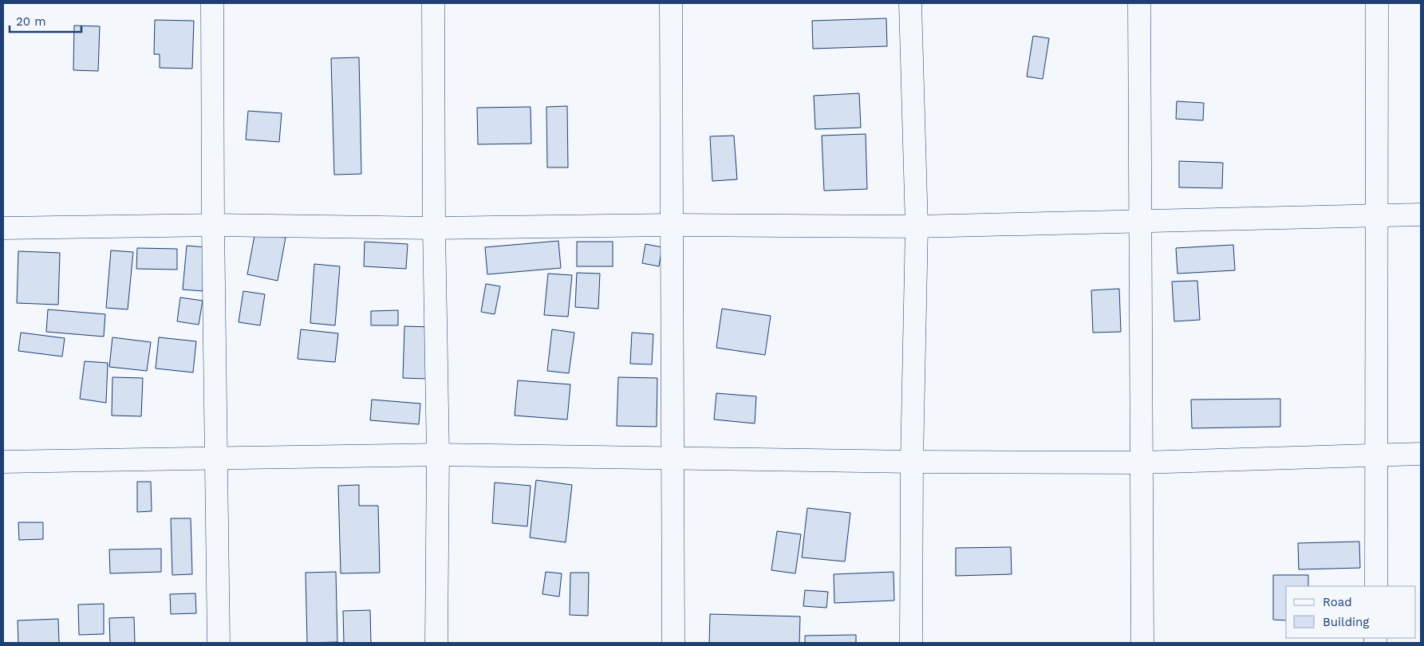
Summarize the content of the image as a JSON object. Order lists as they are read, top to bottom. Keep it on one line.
{"legend":["Road","Building"],"scale_bar":"20 m"}
